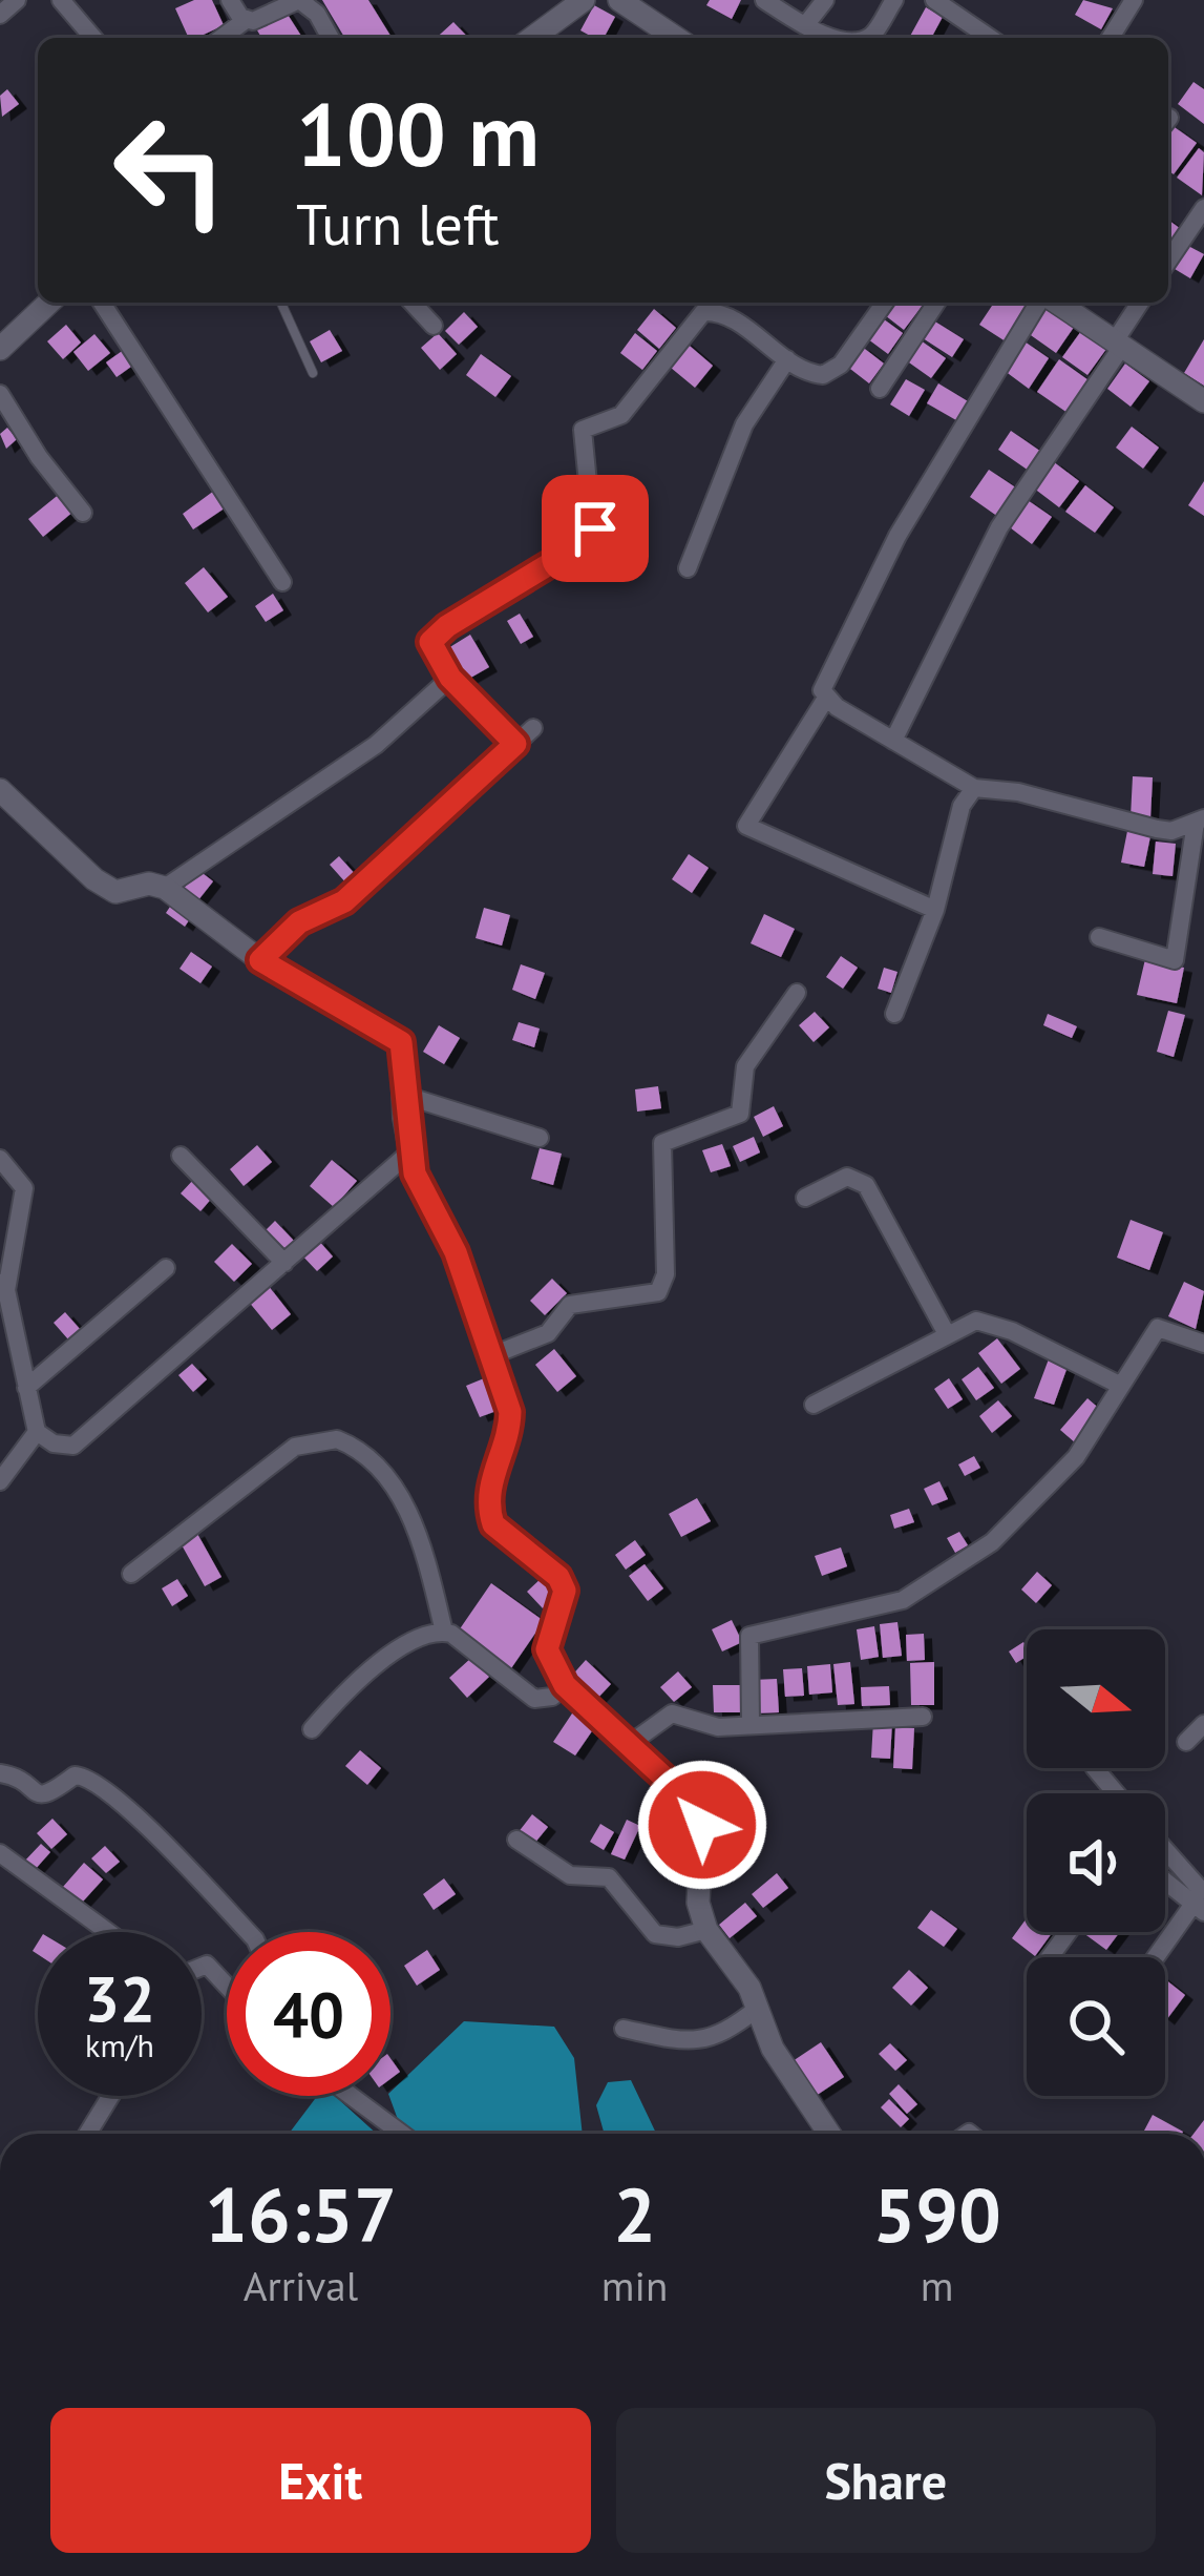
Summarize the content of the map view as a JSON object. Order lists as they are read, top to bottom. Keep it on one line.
{"north":"right","page":{"turn":["100 m","Turn left"],"speed":"32 km/h","limit":"40","eta":["16:57","Arrival","2","min","590","m"],"buttons":["Exit","Share"]}}
